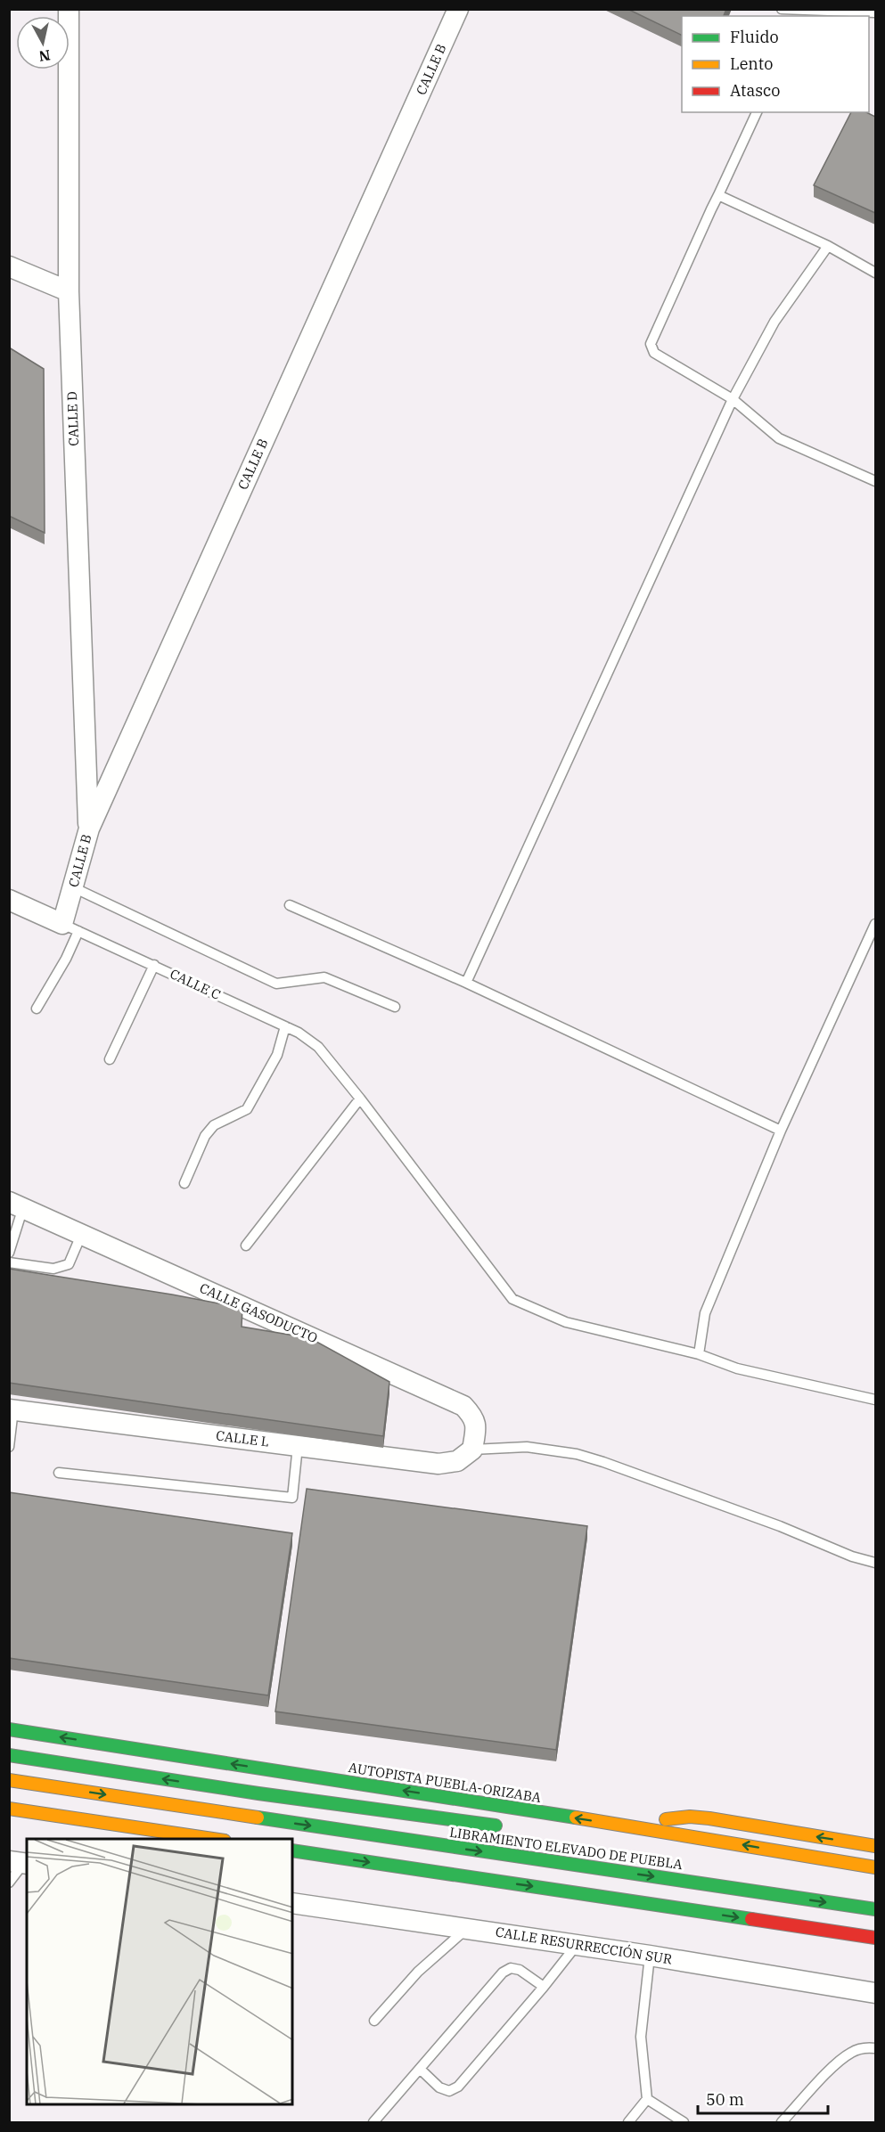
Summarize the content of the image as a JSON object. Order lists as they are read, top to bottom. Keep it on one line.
{"streets":{"highway":["AUTOPISTA PUEBLA-ORIZABA","LIBRAMIENTO ELEVADO DE PUEBLA"],"street":["CALLE B","CALLE D","CALLE C","CALLE GASODUCTO","CALLE L","CALLE RESURRECCIÓN SUR"]},"crossings":[["CALLE B","CALLE D"],["CALLE B","CALLE C"],["CALLE GASODUCTO","CALLE L"]],"legend":["Fluido","Lento","Atasco"],"scale_bar":"50 m","north":"bottom"}
